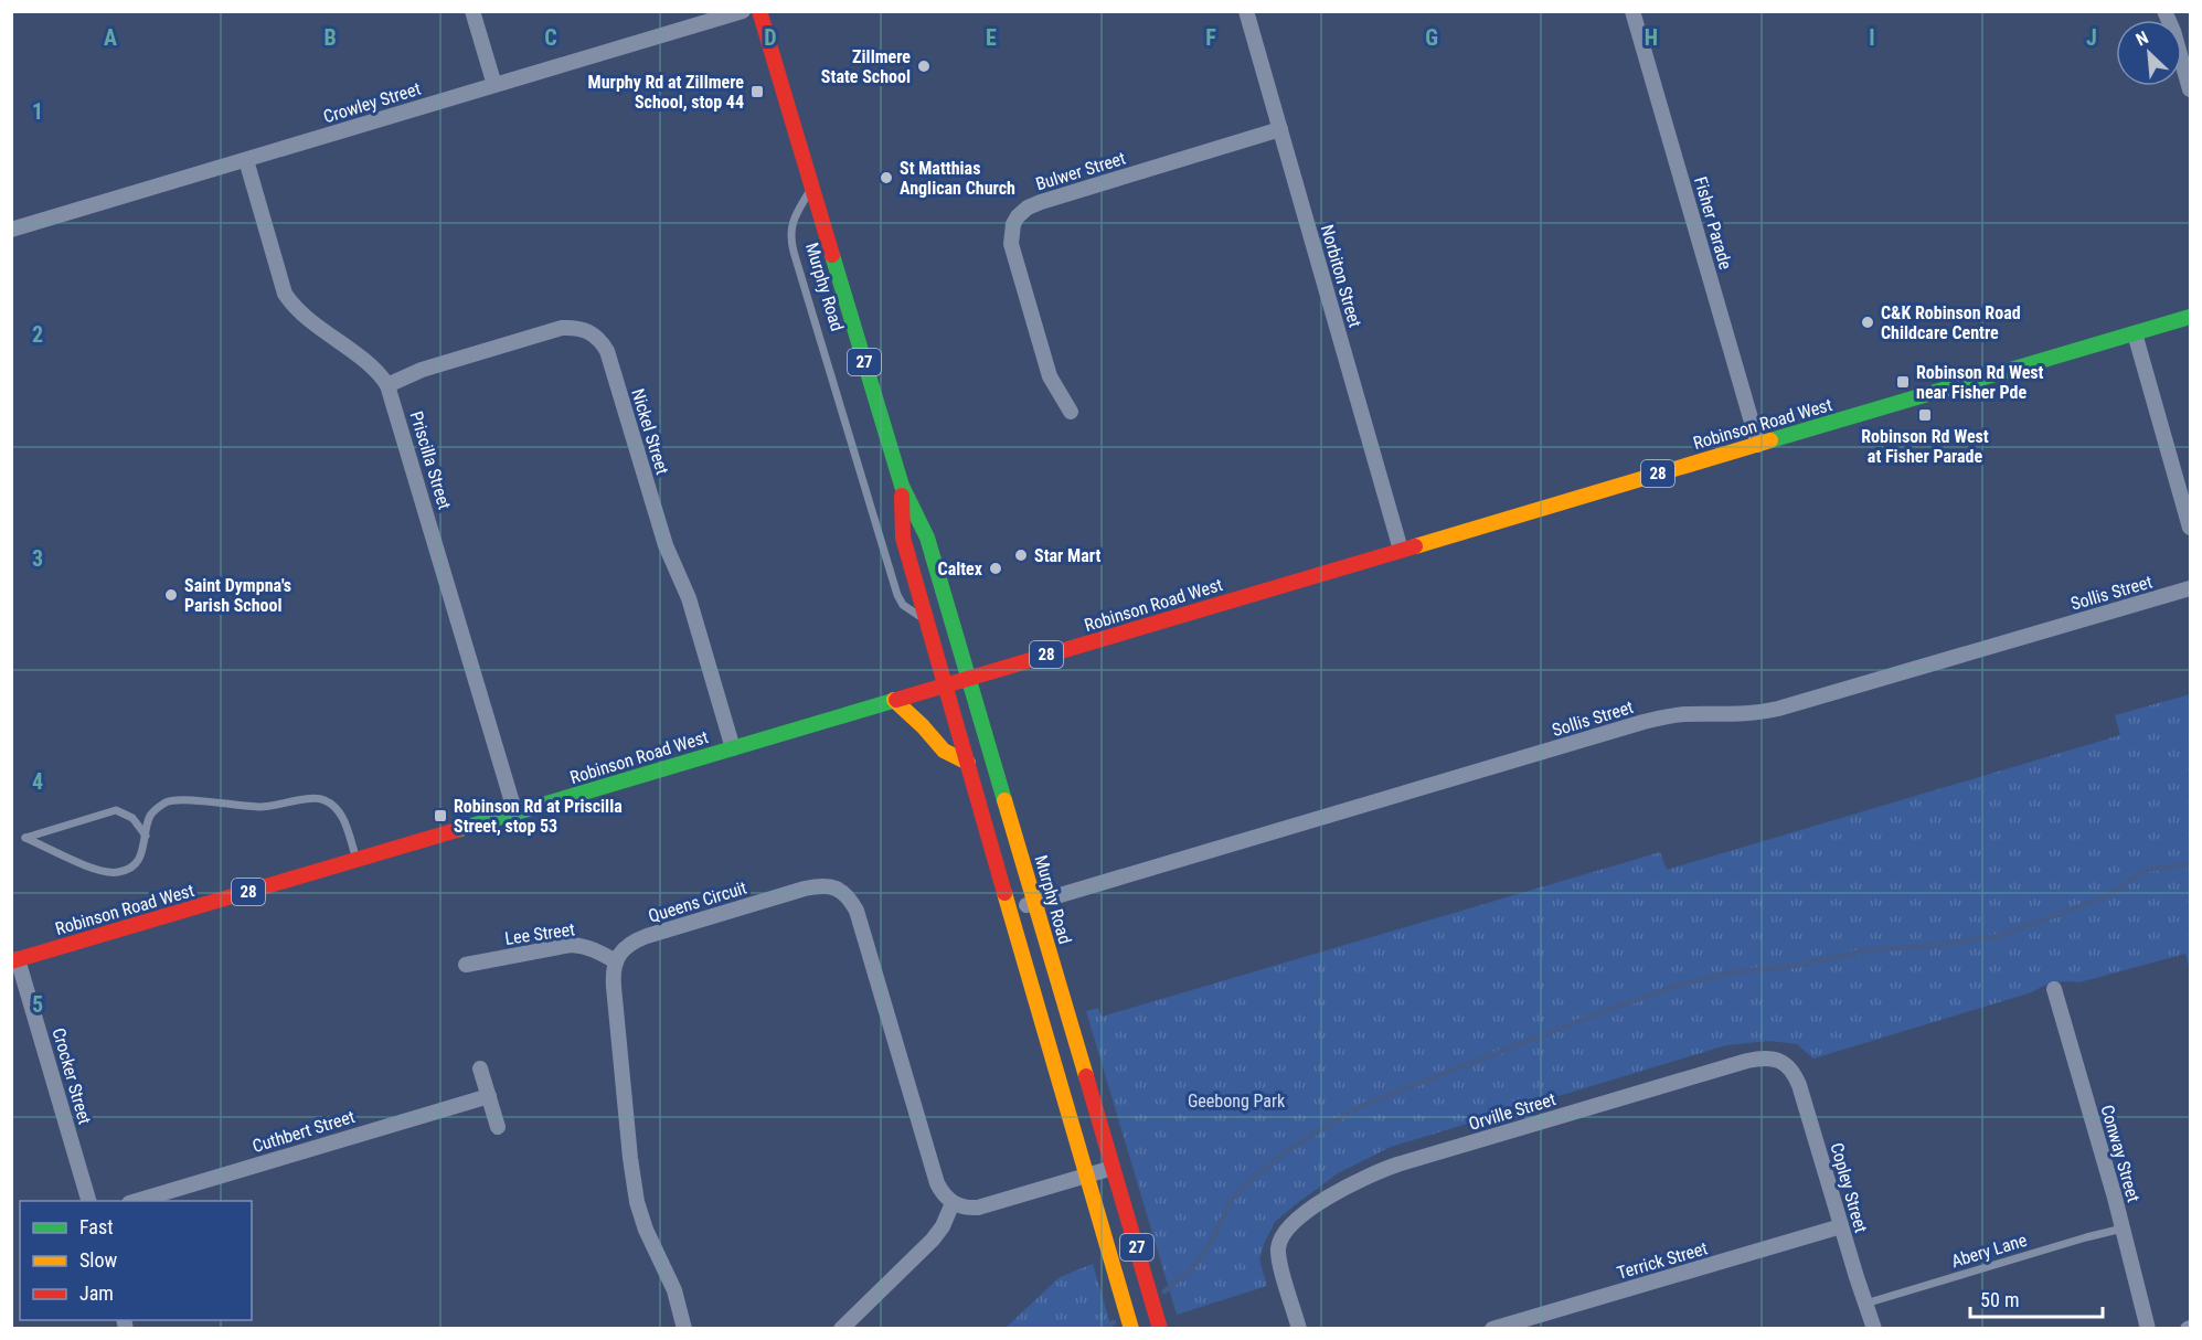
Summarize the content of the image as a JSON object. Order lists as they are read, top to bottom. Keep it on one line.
{"streets":{"main road":["Murphy Road","27","Robinson Road West","28"],"street":["Crowley Street","Bulwer Street","Fisher Parade","Norbiton Street","Nickel Street","Priscilla Street","Sollis Street","Queens Circuit","Lee Street","Crocker Street","Orville Street","Cuthbert Street","Conway Street","Copley Street","Terrick Street"],"lane":["Abery Lane"]},"crossings":[["Crowley Street","Priscilla Street"],["Bulwer Street","Norbiton Street"],["Fisher Parade","Robinson Road West"],["Norbiton Street","Robinson Road West"],["Murphy Road","Robinson Road West"],["Murphy Road","Sollis Street"],["Robinson Road West","Nickel Street"],["Robinson Road West","Priscilla Street"],["Robinson Road West","Crocker Street"],["Nickel Street","Priscilla Street"],["Queens Circuit","Lee Street"],["Orville Street","Copley Street"],["Conway Street","Abery Lane"],["Copley Street","Abery Lane"],["Copley Street","Terrick Street"]],"parks":["Geebong Park"],"places":{"other":["Zillmere State School","St Matthias Anglican Church","C&K Robinson Road Childcare Centre","Star Mart","Caltex","Saint Dympna's Parish School"],"transit":["Murphy Rd at Zillmere School, stop 44","Robinson Rd West near Fisher Pde","Robinson Rd West at Fisher Parade","Robinson Rd at Priscilla Street, stop 53"]},"legend":["Fast","Slow","Jam"],"scale_bar":"50 m","north":"top left","grid":{"columns":["A","B","C","D","E","F","G","H","I","J"],"rows":["1","2","3","4","5"]}}
